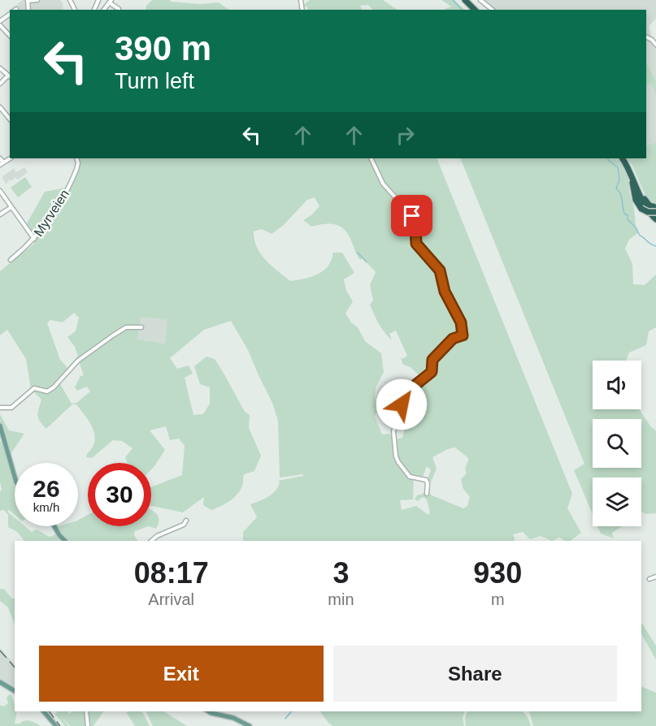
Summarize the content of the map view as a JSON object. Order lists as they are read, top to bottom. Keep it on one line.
{"streets":{"street":["Myrveien"]},"page":{"turn":["390 m","Turn left"],"speed":"26 km/h","limit":"30","eta":["08:17","Arrival","3","min","930","m"],"buttons":["Exit","Share"]}}
